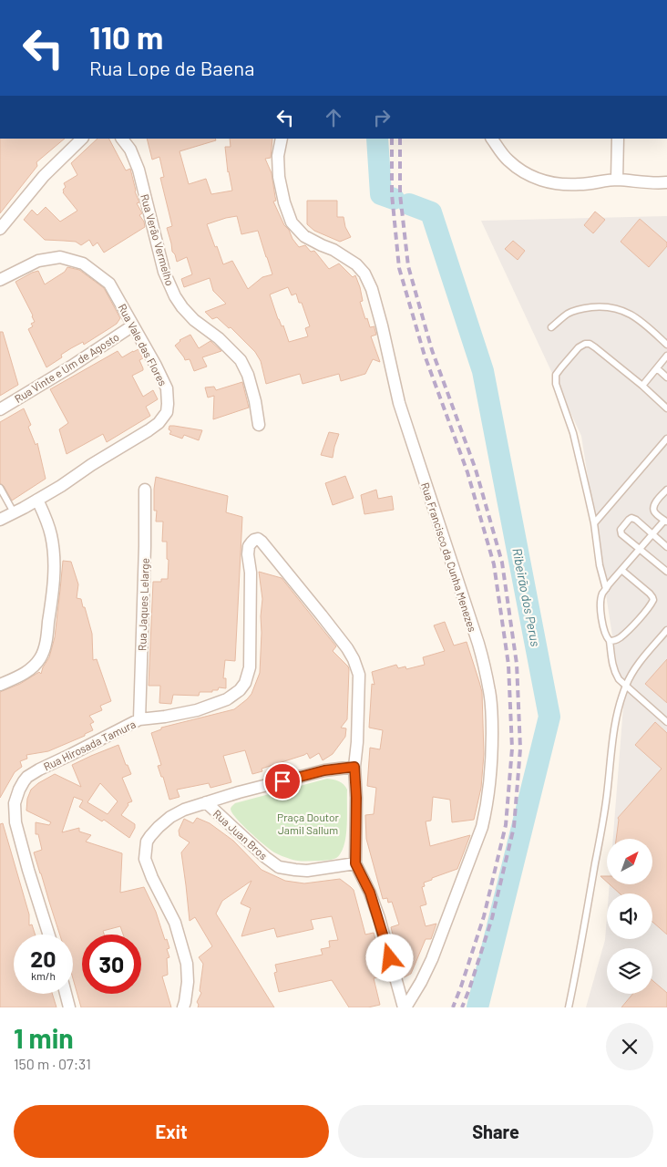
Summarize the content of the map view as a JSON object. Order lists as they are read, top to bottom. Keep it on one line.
{"streets":{"street":["Rua Verão Vermelho","Rua Vale das Flores","Rua Vinte e Um de Agosto","Rua Francisco da Cunha Menezes","Rua Jaques Lelarge","Rua Hirosada Tamura","Rua Juan Bros"]},"crossings":[["Rua Vale das Flores","Rua Vinte e Um de Agosto"],["Rua Jaques Lelarge","Rua Hirosada Tamura"]],"water":["Ribeirão dos Perus"],"parks":["Praça Doutor Jamil Sallum"],"north":"top right","page":{"turn":["110 m","Rua Lope de Baena"],"speed":"20 km/h","limit":"30","heading":["1 min","150 m · 07:31"],"buttons":["Exit","Share"]}}
